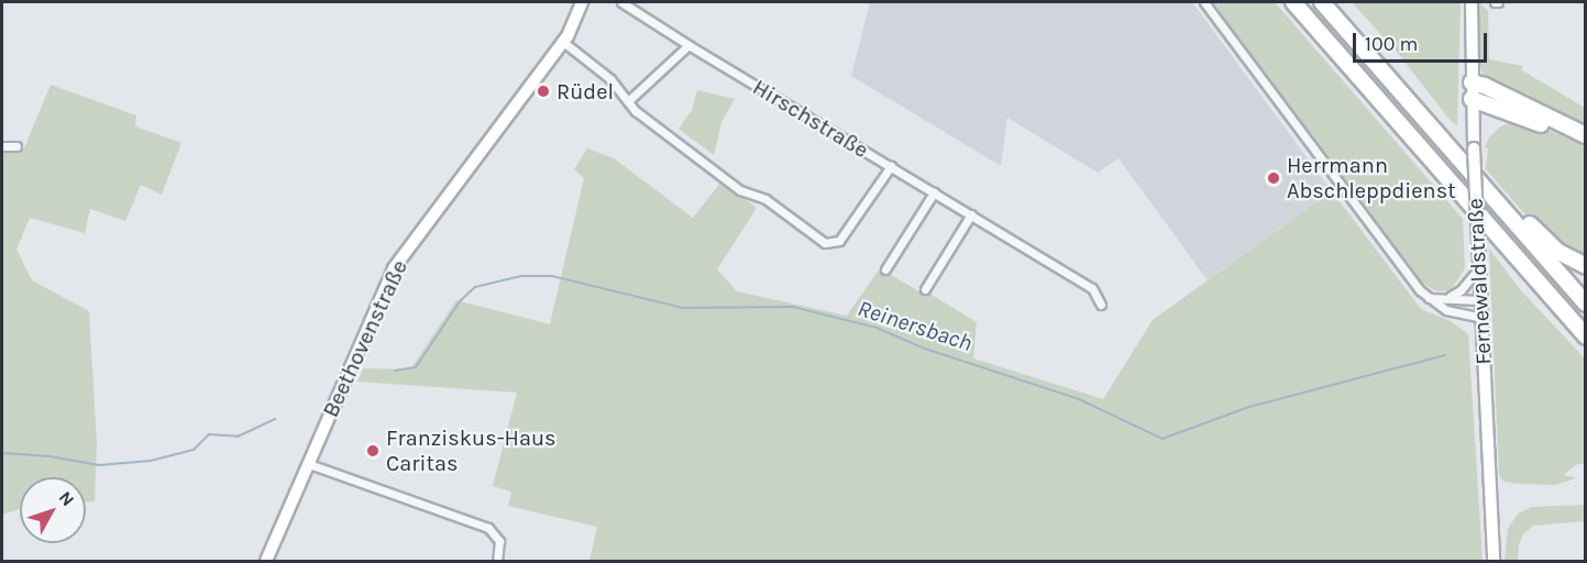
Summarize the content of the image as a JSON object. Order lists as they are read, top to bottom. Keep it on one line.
{"streets":{"street":["Hirschstraße","Fernewaldstraße","Beethovenstraße"]},"water":["Reinersbach"],"places":["Rüdel","Herrmann Abschleppdienst","Franziskus-Haus Caritas"],"scale_bar":"100 m","north":"top right"}
